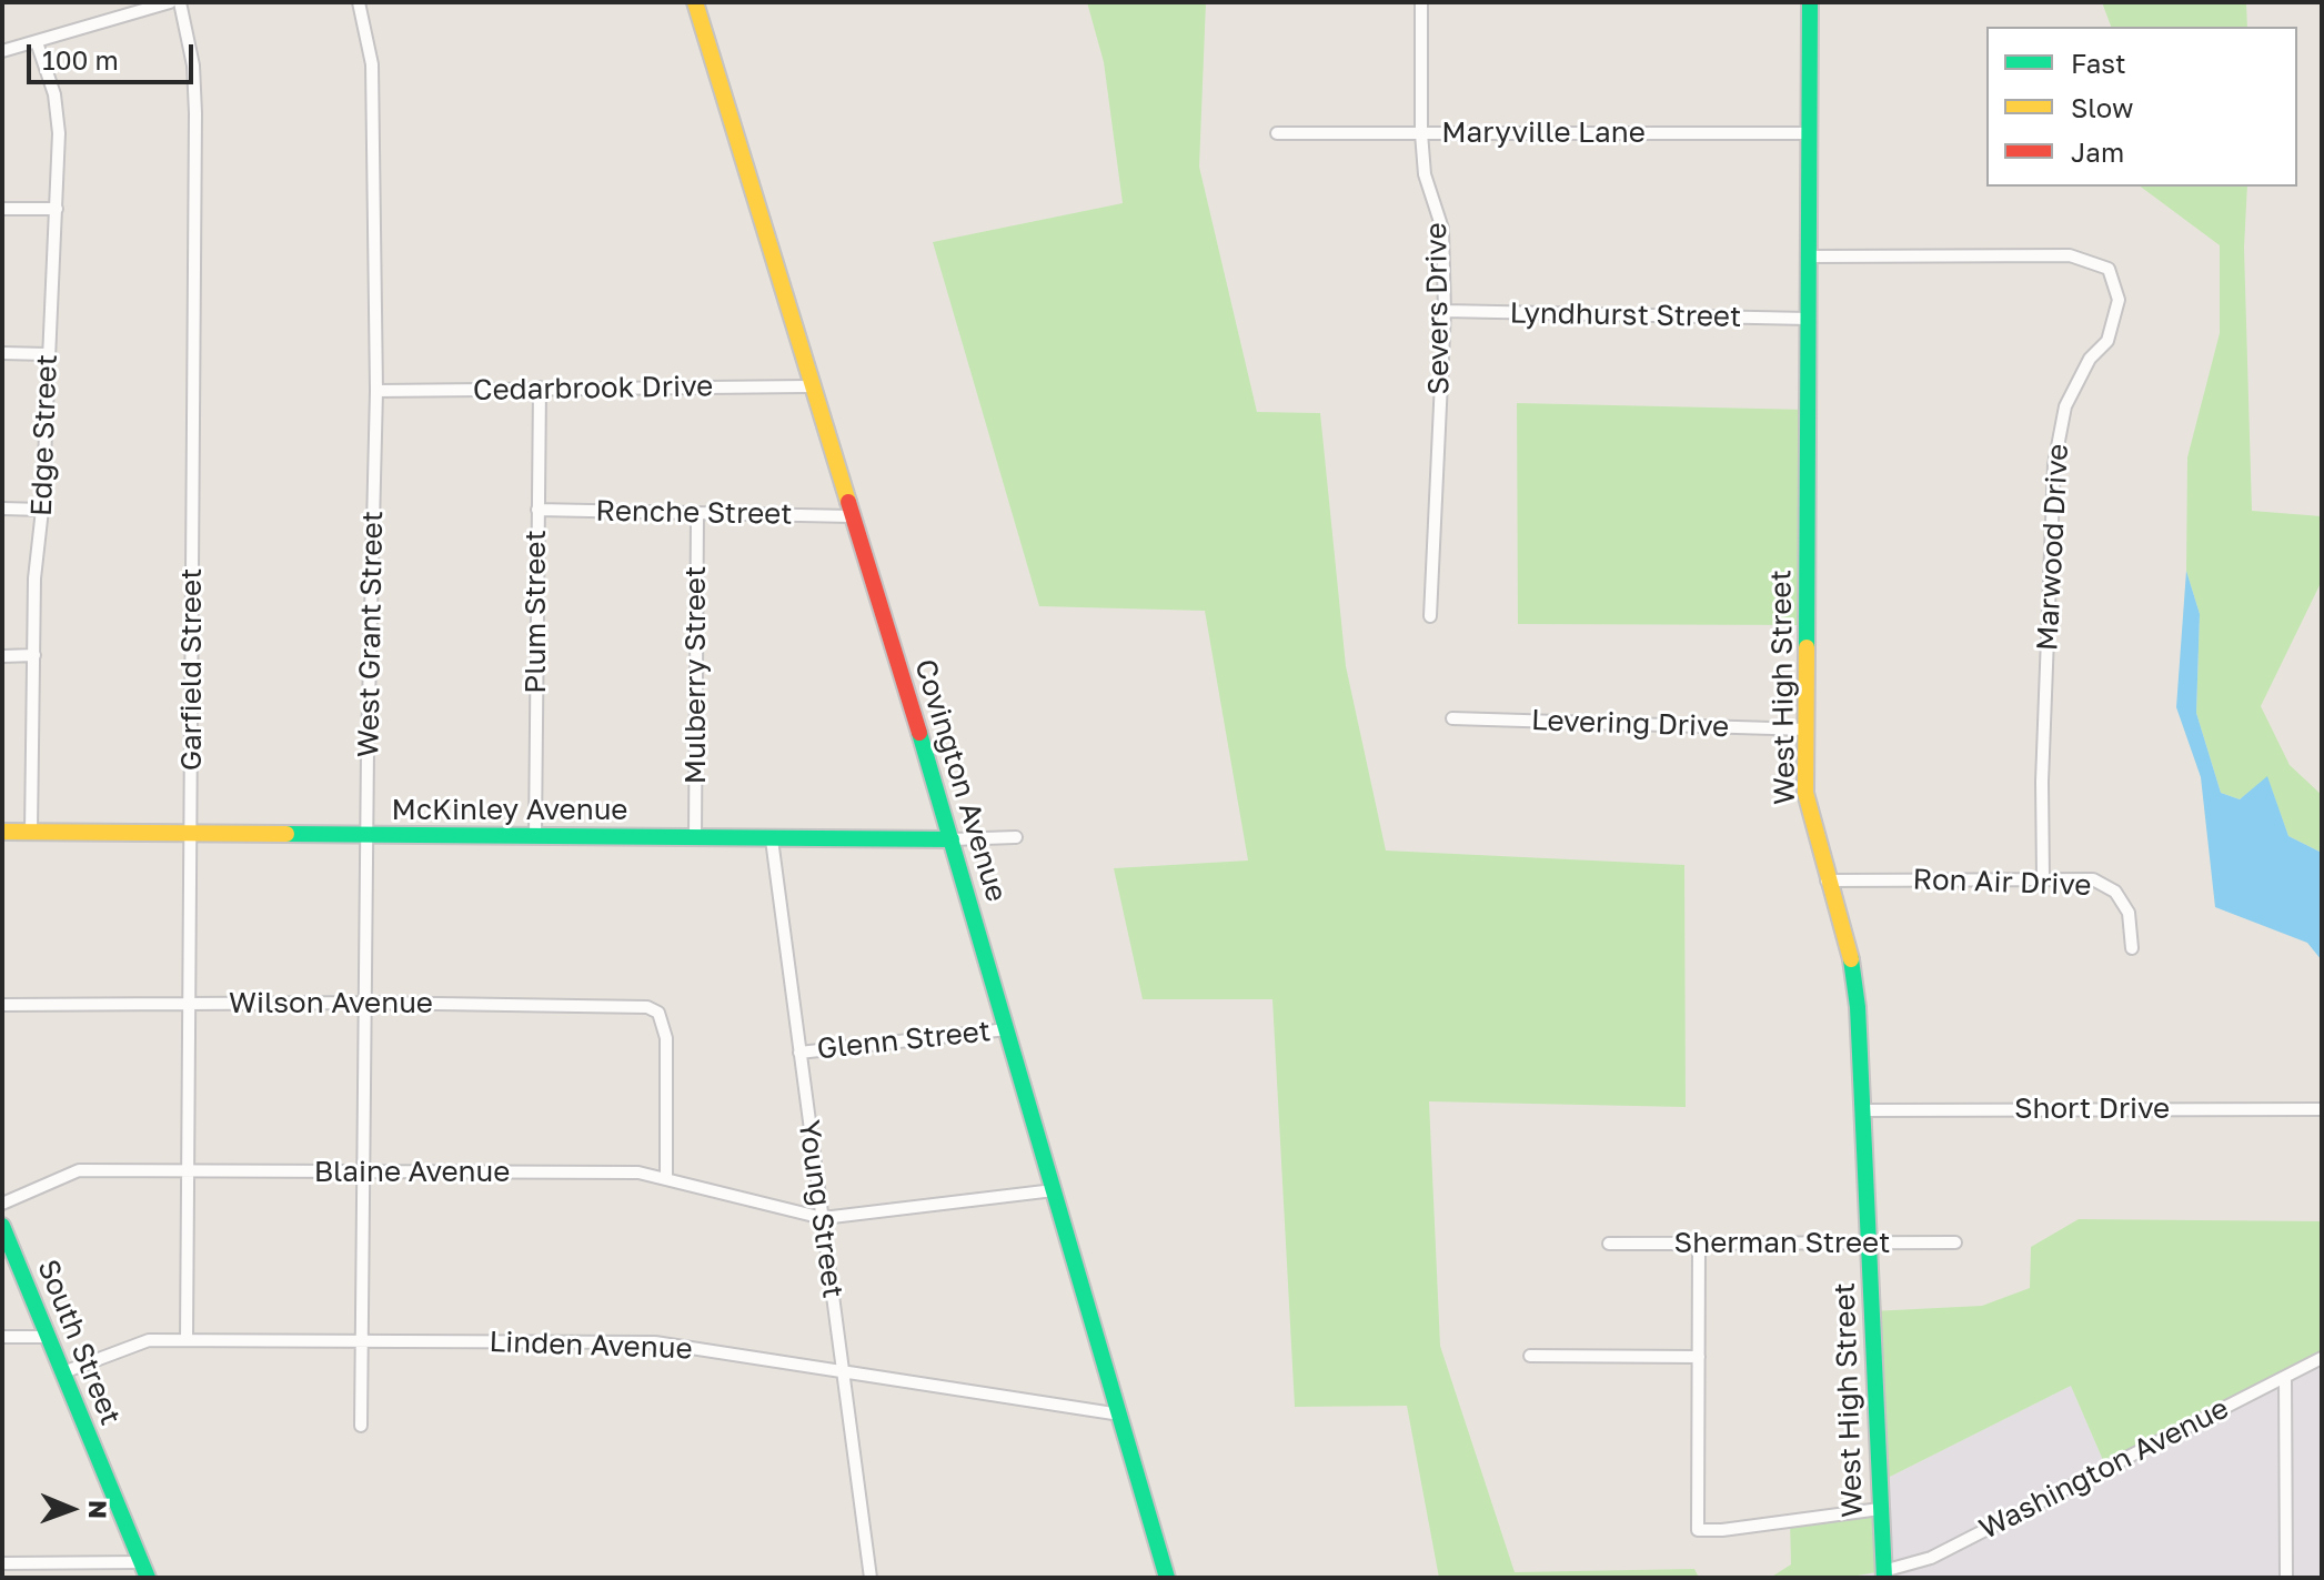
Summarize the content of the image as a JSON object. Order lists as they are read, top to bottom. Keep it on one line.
{"streets":{"street":["Maryville Lane","Severs Drive","Lyndhurst Street","Cedarbrook Drive","Edge Street","Renche Street","Marwood Drive","Plum Street","West Grant Street","Garfield Street","Mulberry Street","West High Street","Levering Drive","Covington Avenue","McKinley Avenue","Ron Air Drive","Wilson Avenue","Glenn Street","Short Drive","Blaine Avenue","Young Street","Sherman Street","South Street","Linden Avenue","Washington Avenue"]},"crossings":[["Maryville Lane","Severs Drive"],["Maryville Lane","West High Street"],["Severs Drive","Lyndhurst Street"],["Lyndhurst Street","West High Street"],["Cedarbrook Drive","Plum Street"],["Cedarbrook Drive","West Grant Street"],["Cedarbrook Drive","Covington Avenue"],["Edge Street","McKinley Avenue"],["Renche Street","Plum Street"],["Renche Street","Mulberry Street"],["Renche Street","Covington Avenue"],["Marwood Drive","West High Street"],["Marwood Drive","Ron Air Drive"],["Plum Street","McKinley Avenue"],["West Grant Street","McKinley Avenue"],["West Grant Street","Wilson Avenue"],["West Grant Street","Blaine Avenue"],["West Grant Street","Linden Avenue"],["Garfield Street","McKinley Avenue"],["Garfield Street","Wilson Avenue"],["Garfield Street","Blaine Avenue"],["Garfield Street","Linden Avenue"],["Mulberry Street","McKinley Avenue"],["West High Street","Levering Drive"],["West High Street","Ron Air Drive"],["West High Street","Short Drive"],["West High Street","Sherman Street"],["West High Street","Washington Avenue"],["Covington Avenue","McKinley Avenue"],["Covington Avenue","Glenn Street"],["Covington Avenue","Linden Avenue"],["McKinley Avenue","Young Street"],["Wilson Avenue","Blaine Avenue"],["Glenn Street","Young Street"],["Blaine Avenue","Young Street"],["Young Street","Linden Avenue"],["South Street","Linden Avenue"]],"legend":["Fast","Slow","Jam"],"scale_bar":"100 m","north":"right"}
